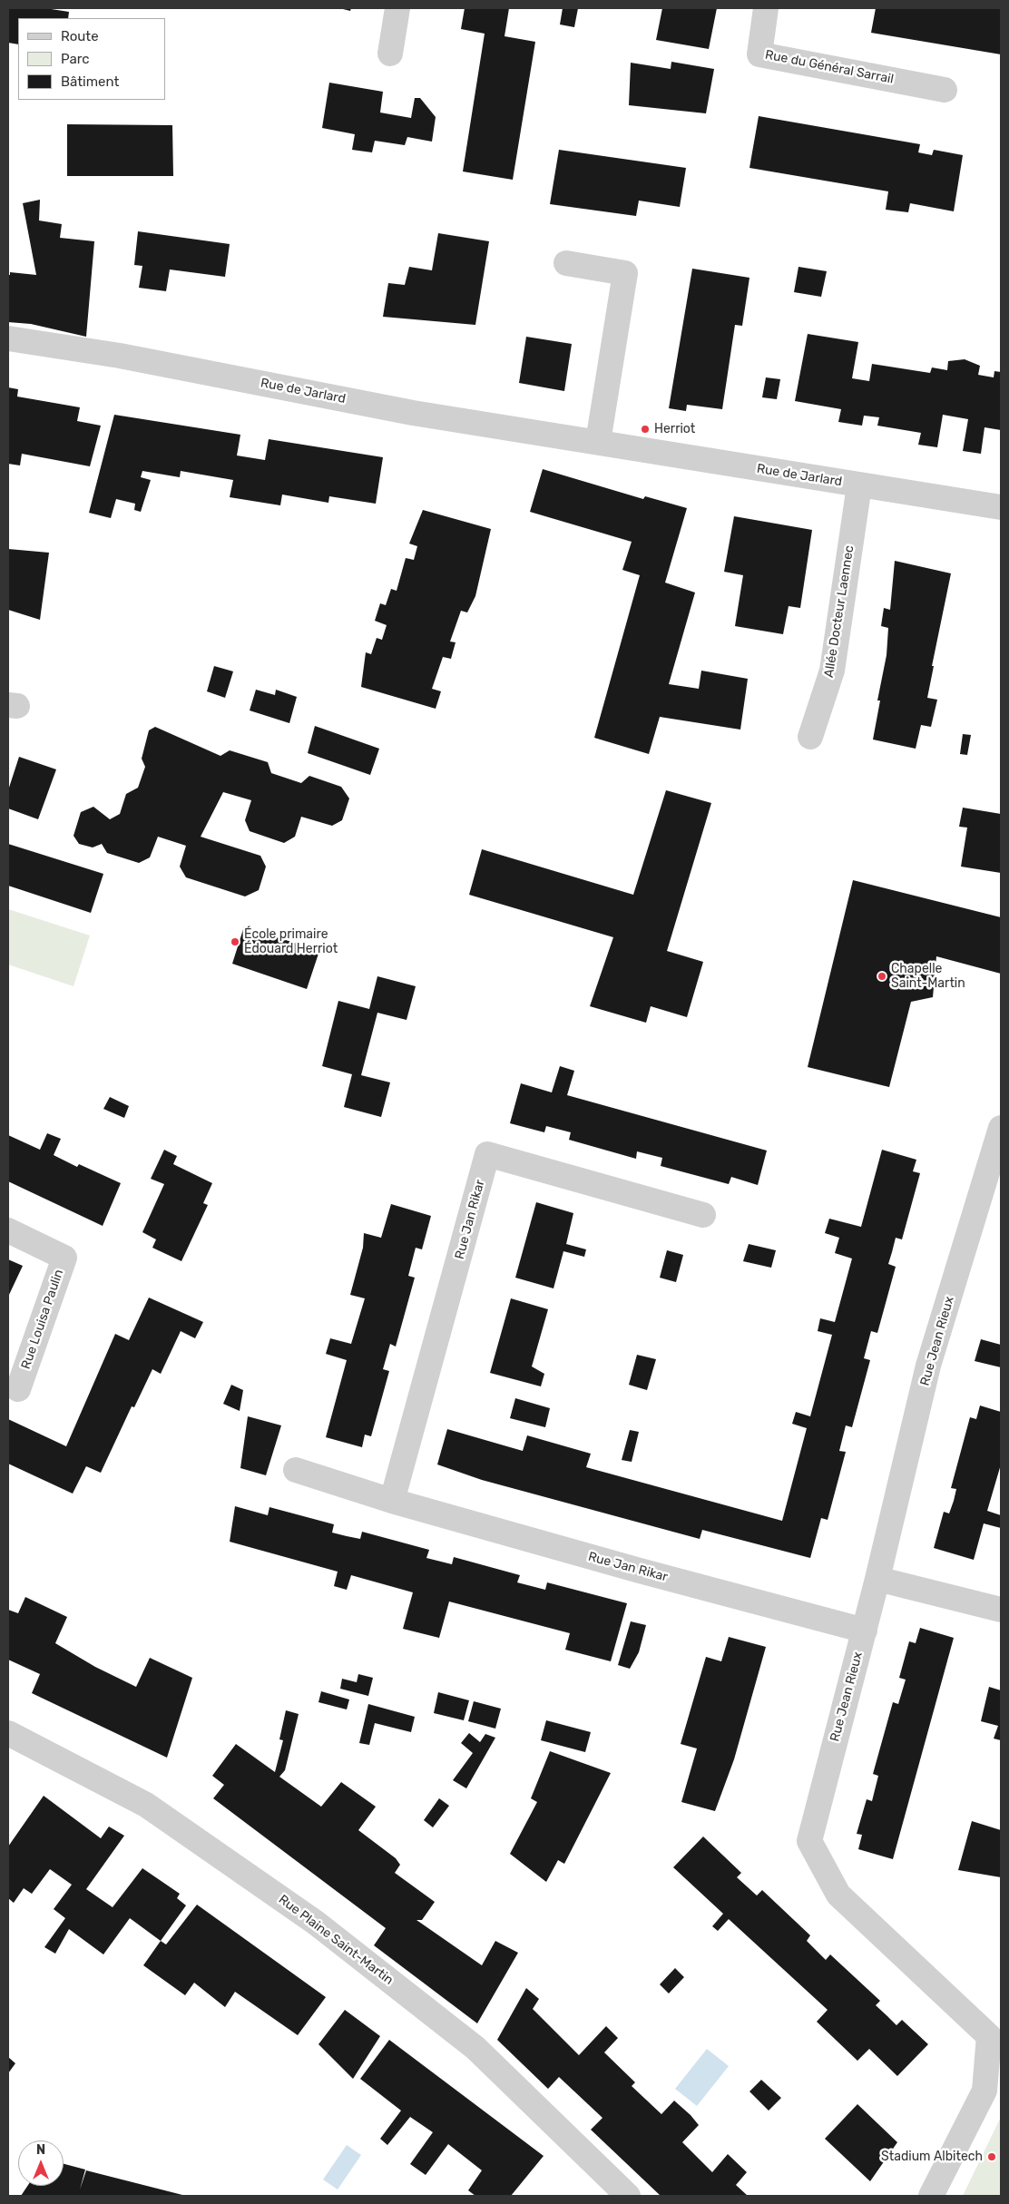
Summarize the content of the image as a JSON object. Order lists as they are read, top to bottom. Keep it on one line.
{"streets":{"street":["Rue du Général Sarrail","Rue de Jarlard","Allée Docteur Laennec","Rue Jan Rikar","Rue Louisa Paulin","Rue Jean Rieux","Rue Plaine Saint-Martin"]},"crossings":[["Rue de Jarlard","Allée Docteur Laennec"],["Rue Jan Rikar","Rue Jean Rieux"]],"places":["Herriot","École primaire Édouard Herriot","Chapelle Saint-Martin","Stadium Albitech"],"legend":["Route","Parc","Bâtiment"],"north":"top"}
